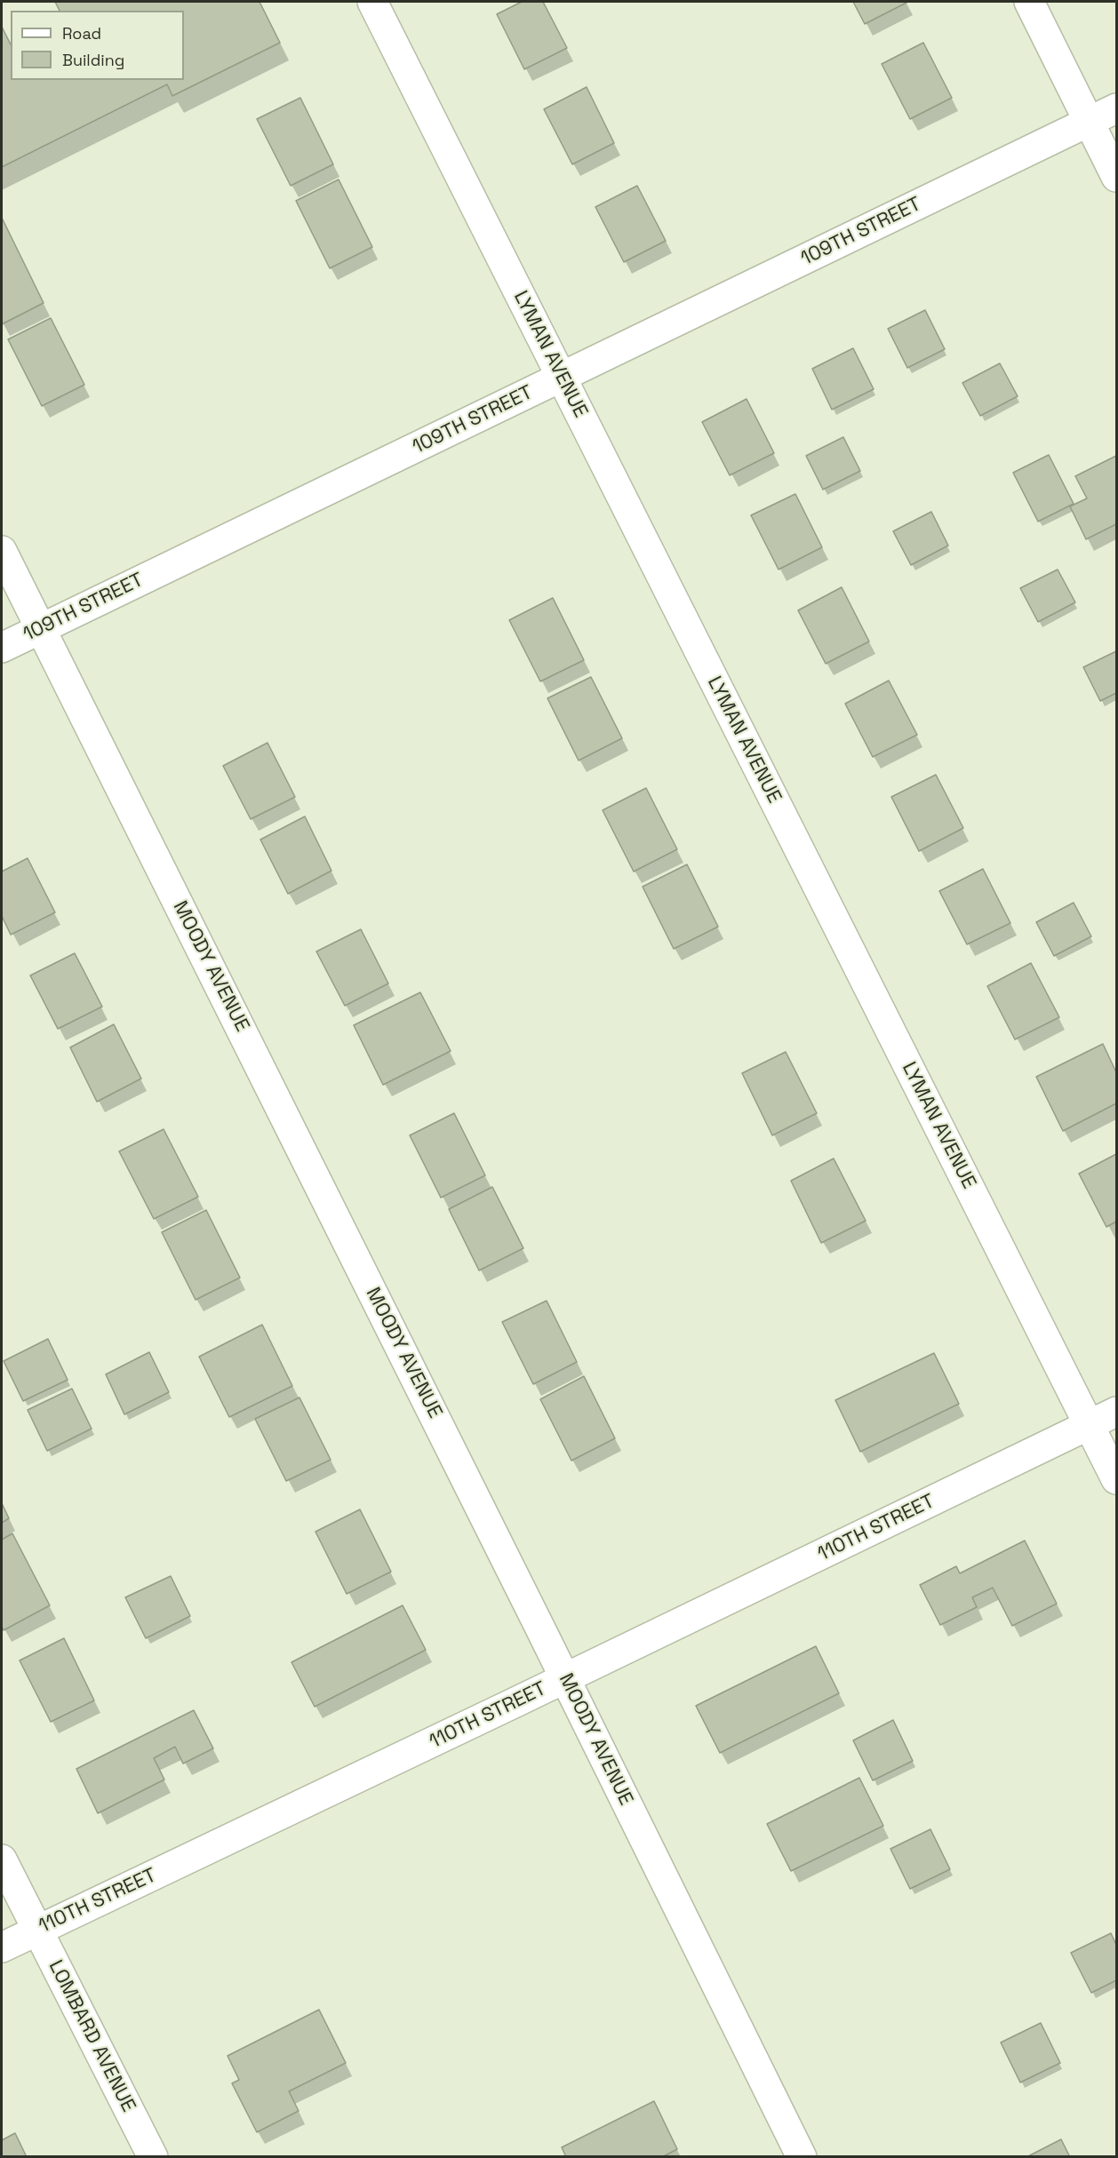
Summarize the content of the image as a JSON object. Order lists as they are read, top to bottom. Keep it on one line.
{"streets":{"street":["109TH STREET","LYMAN AVENUE","MOODY AVENUE","110TH STREET","LOMBARD AVENUE"]},"crossings":[["109TH STREET","LYMAN AVENUE"],["109TH STREET","MOODY AVENUE"],["LYMAN AVENUE","110TH STREET"],["MOODY AVENUE","110TH STREET"],["110TH STREET","LOMBARD AVENUE"]],"legend":["Road","Building"]}
